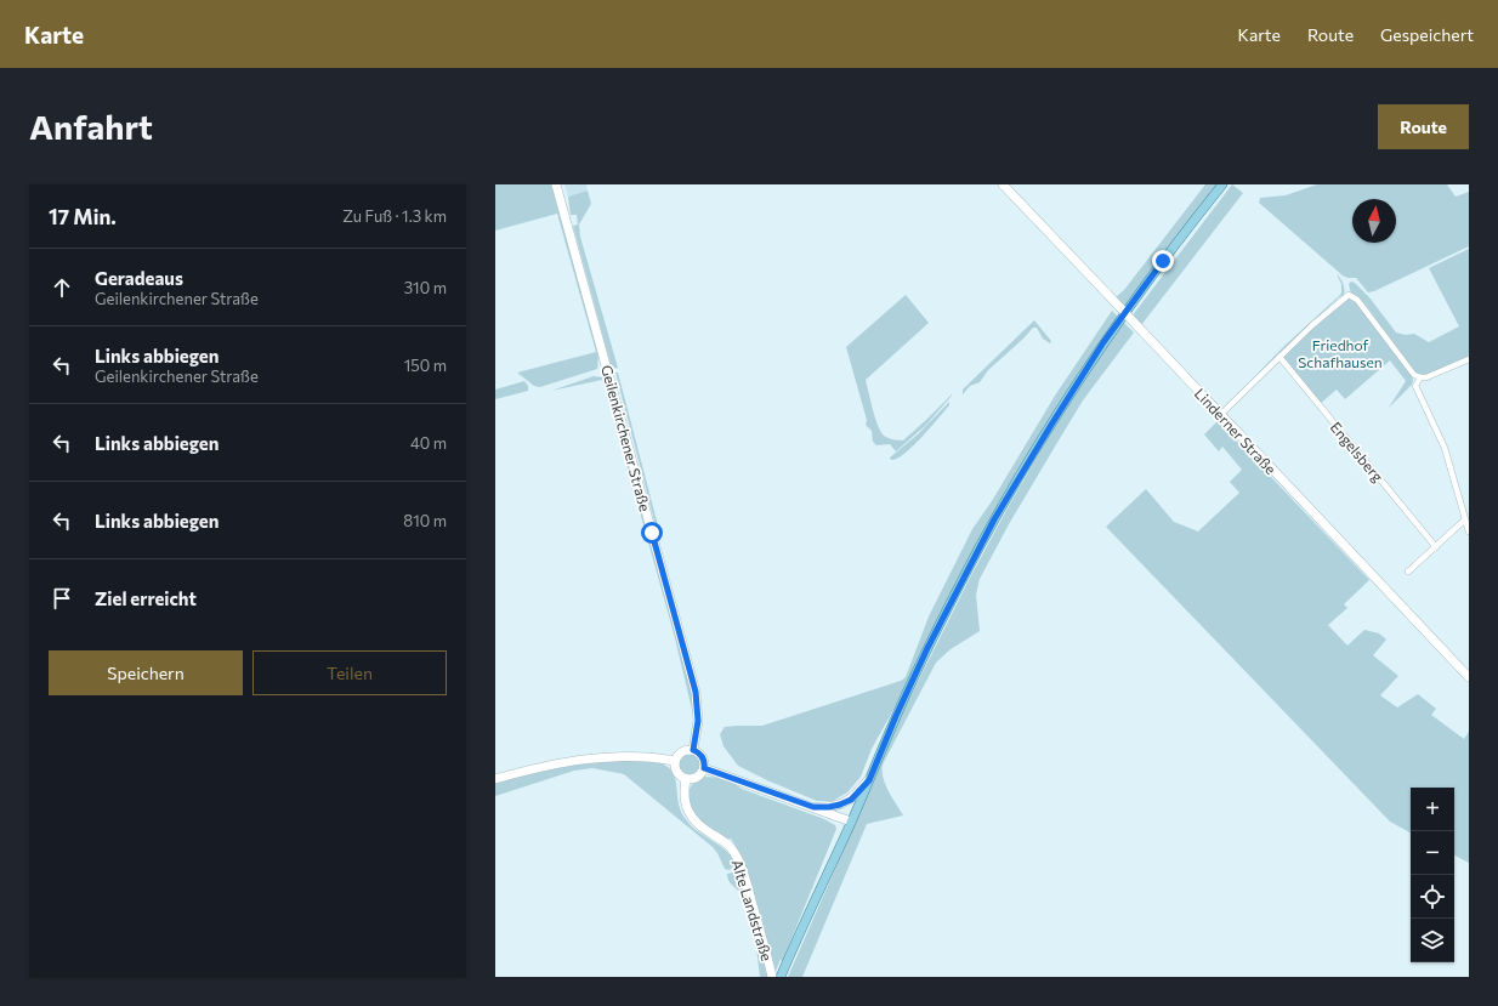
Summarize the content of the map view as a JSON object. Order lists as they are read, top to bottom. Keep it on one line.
{"streets":{"main road":["Linderner Straße","Geilenkirchener Straße","Alte Landstraße"],"street":["Engelsberg"]},"crossings":[["Geilenkirchener Straße","Alte Landstraße"]],"parks":["Friedhof Schafhausen"],"north":"top","page":{"header":"Karte","nav":["Karte","Route","Gespeichert"],"buttons":["Route",["Speichern","Teilen"]],"title":"Anfahrt","heading":["17 Min.","Zu Fuß · 1.3 km"],"list":[["Geradeaus","Geilenkirchener Straße","310 m"],["Links abbiegen","Geilenkirchener Straße","150 m"],["Links abbiegen","40 m"],["Links abbiegen","810 m"],"Ziel erreicht"],"map_buttons":["+","−"]}}
